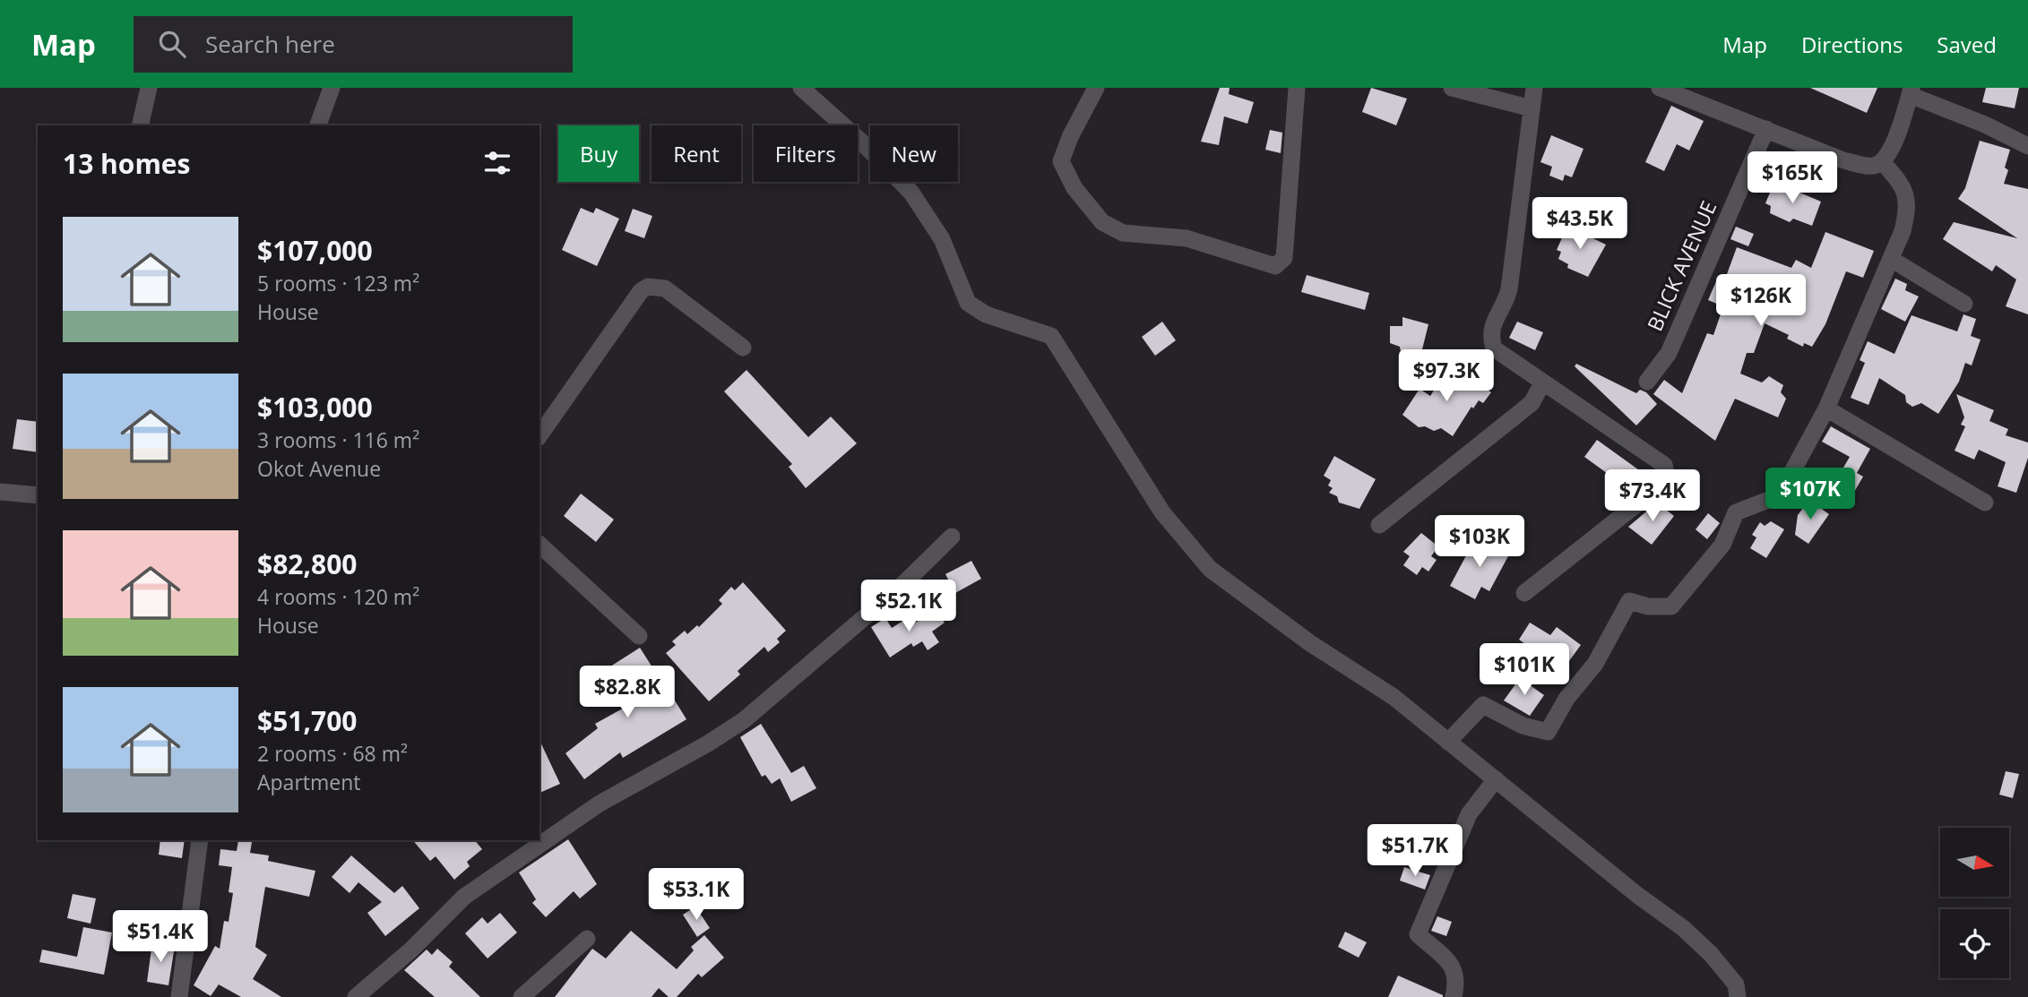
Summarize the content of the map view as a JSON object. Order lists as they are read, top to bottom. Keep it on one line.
{"streets":{"street":["BLICK AVENUE"]},"north":"right","page":{"header":"Map","search":"Search here","nav":["Map","Directions","Saved"],"chip":["Buy","Rent","Filters","New"],"heading":"13 homes","price":["$165K","$43.5K","$126K","$97.3K","$107K","$73.4K","$103K","$52.1K","$101K","$82.8K","$51.7K","$53.1K","$51.4K"],"list":[{"name":"$107,000","note":"5 rooms · 123 m² · House"},{"name":"$103,000","note":"3 rooms · 116 m² · Okot Avenue"},{"name":"$82,800","note":"4 rooms · 120 m² · House"},{"name":"$51,700","note":"2 rooms · 68 m² · Apartment"}]}}
